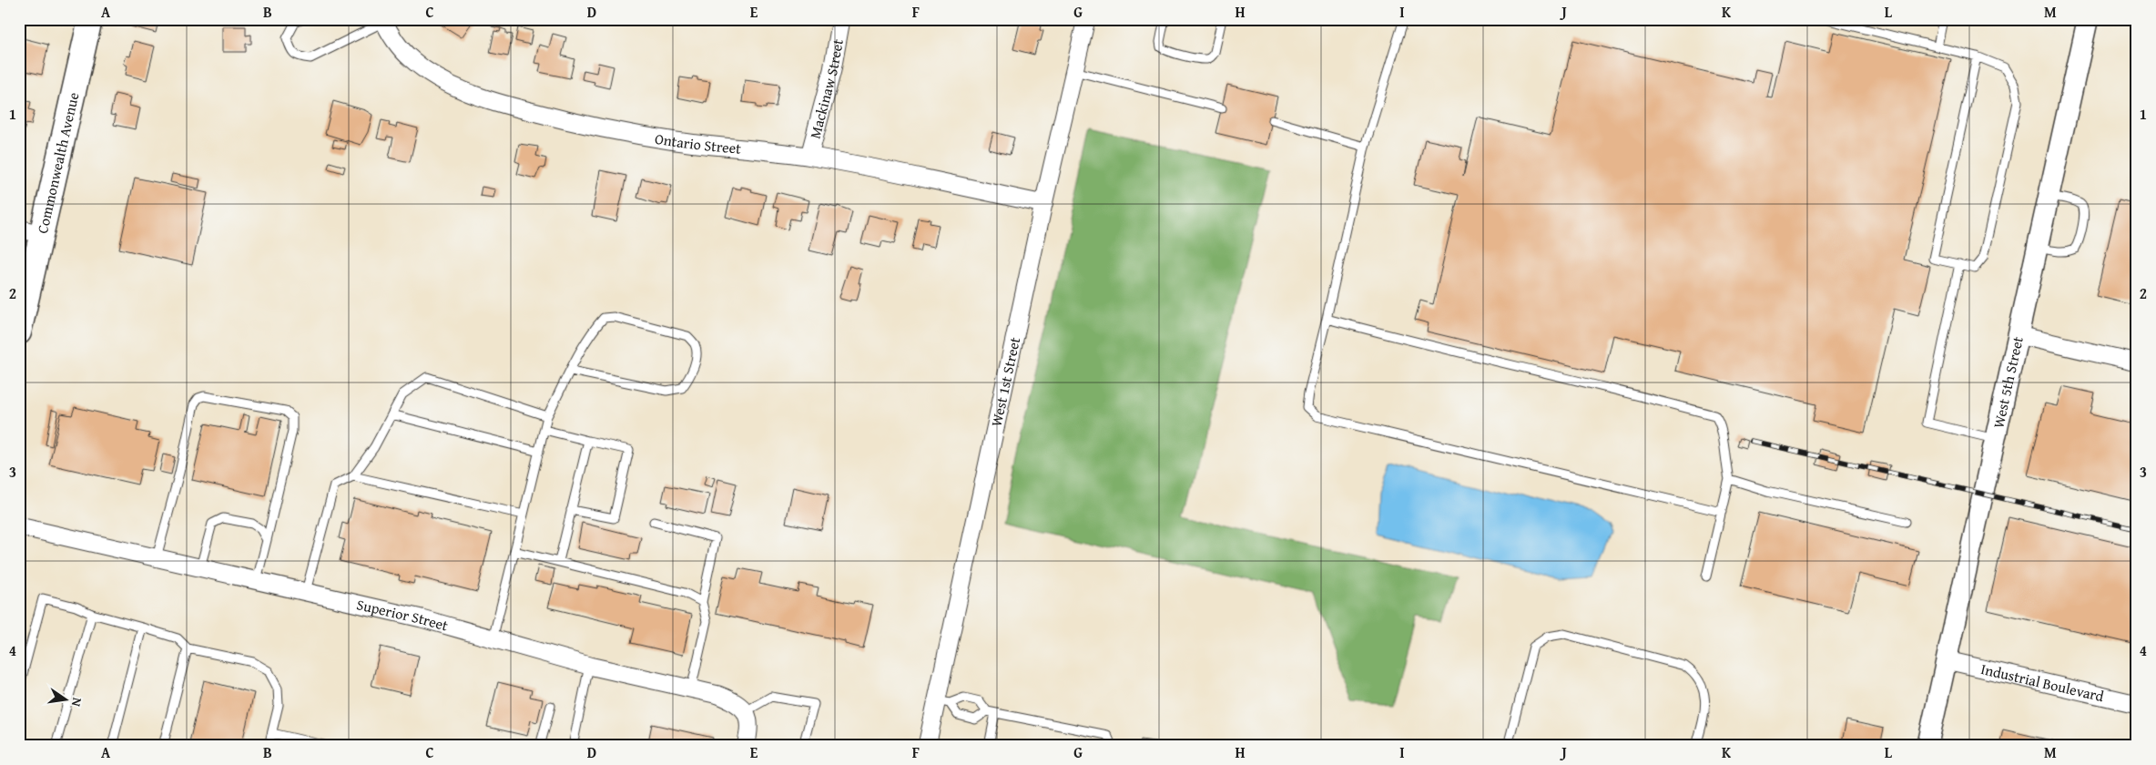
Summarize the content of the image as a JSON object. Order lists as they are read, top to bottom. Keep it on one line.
{"streets":{"main road":["Commonwealth Avenue"],"street":["Mackinaw Street","Ontario Street","West 1st Street","West 5th Street","Superior Street","Industrial Boulevard"]},"crossings":[["Mackinaw Street","Ontario Street"],["Ontario Street","West 1st Street"],["West 5th Street","Industrial Boulevard"]],"north":"right","grid":{"columns":["A","B","C","D","E","F","G","H","I","J","K","L","M"],"rows":["1","2","3","4"]}}
